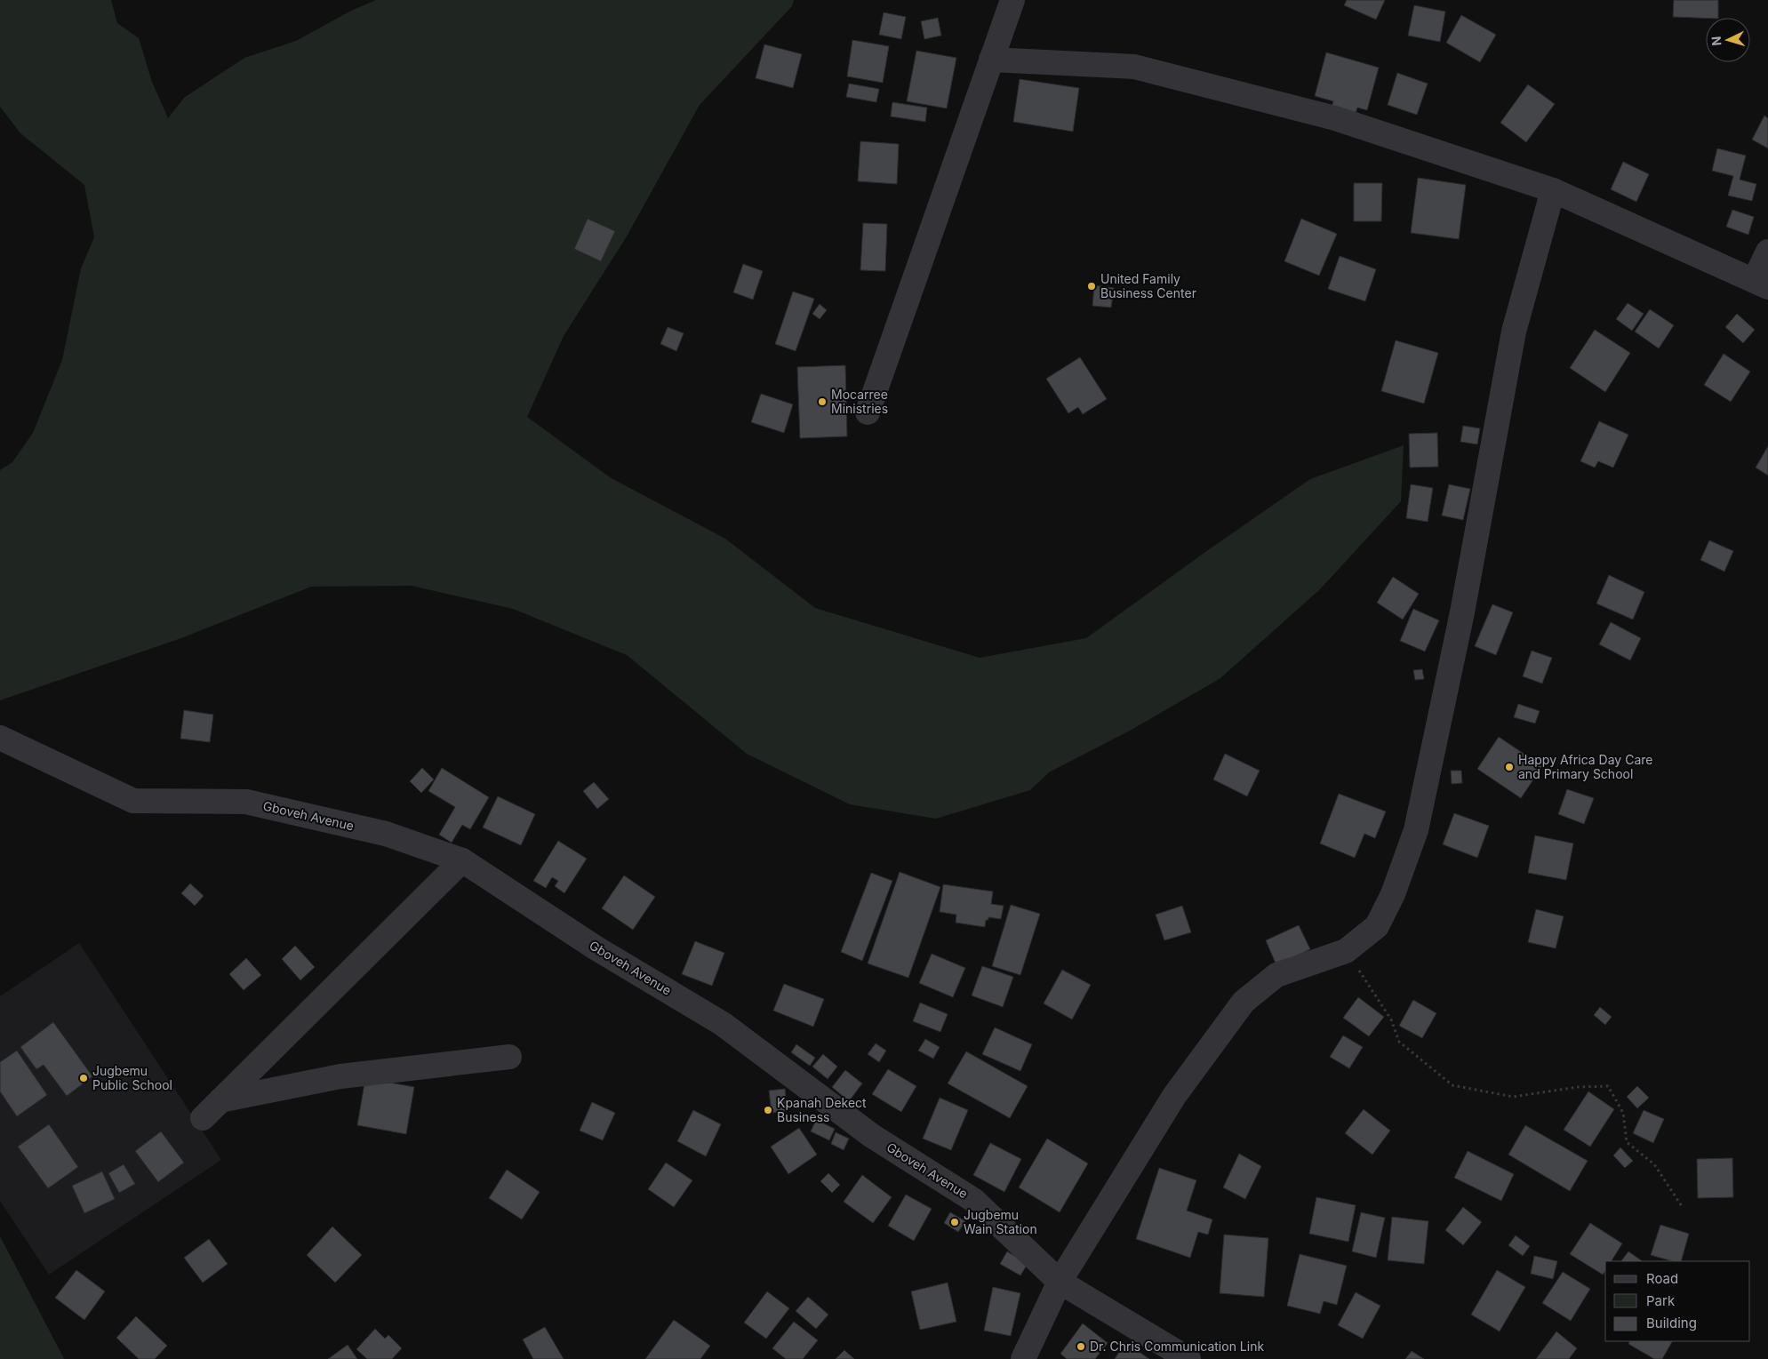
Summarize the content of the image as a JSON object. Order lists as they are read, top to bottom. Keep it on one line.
{"streets":{"street":["Gboveh Avenue"]},"places":["United Family Business Center","Mocarree Ministries","Happy Africa Day Care and Primary School","Jugbemu Public School","Kpanah Dekect Business","Jugbemu Wain Station","Dr. Chris Communication Link"],"legend":["Road","Park","Building"],"north":"left"}
